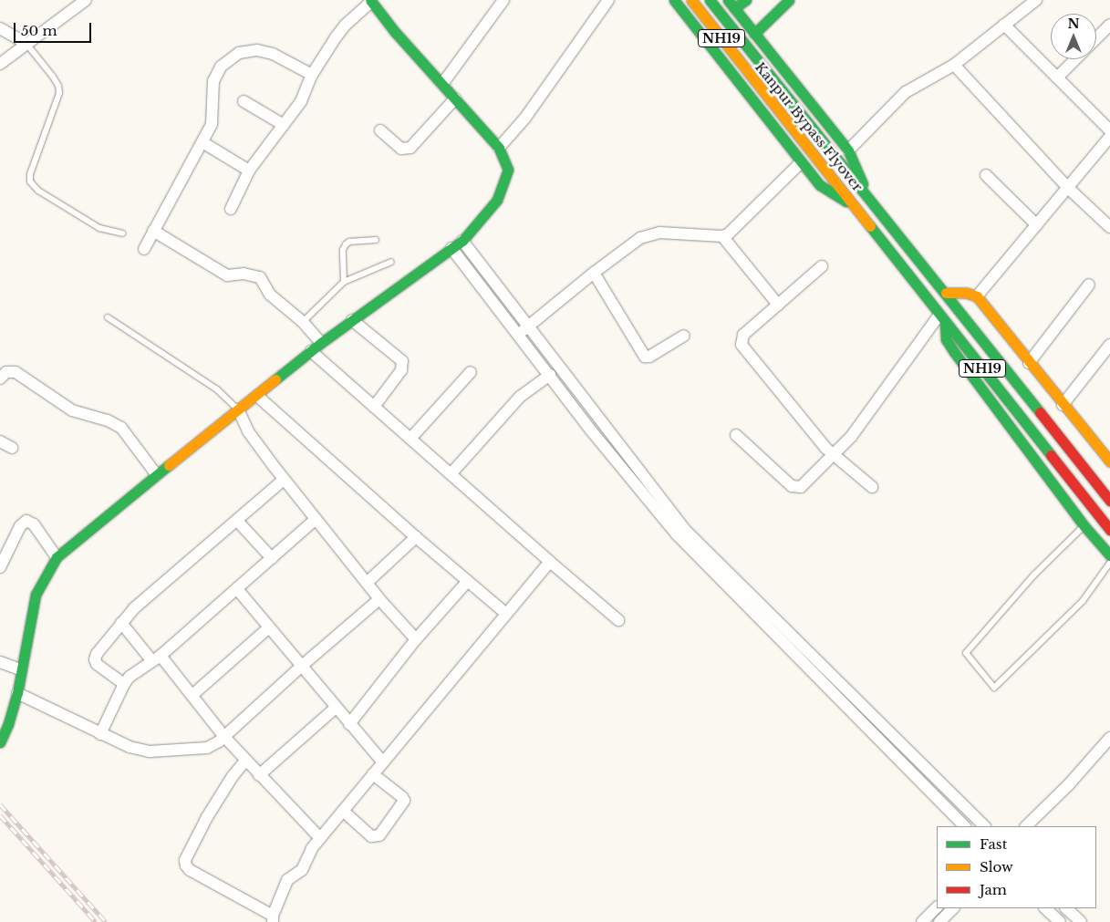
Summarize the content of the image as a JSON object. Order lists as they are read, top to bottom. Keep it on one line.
{"streets":{"main road":["NH19","Kanpur Bypass Flyover"]},"crossings":[["NH19","Kanpur Bypass Flyover"]],"legend":["Fast","Slow","Jam"],"scale_bar":"50 m","north":"top"}
